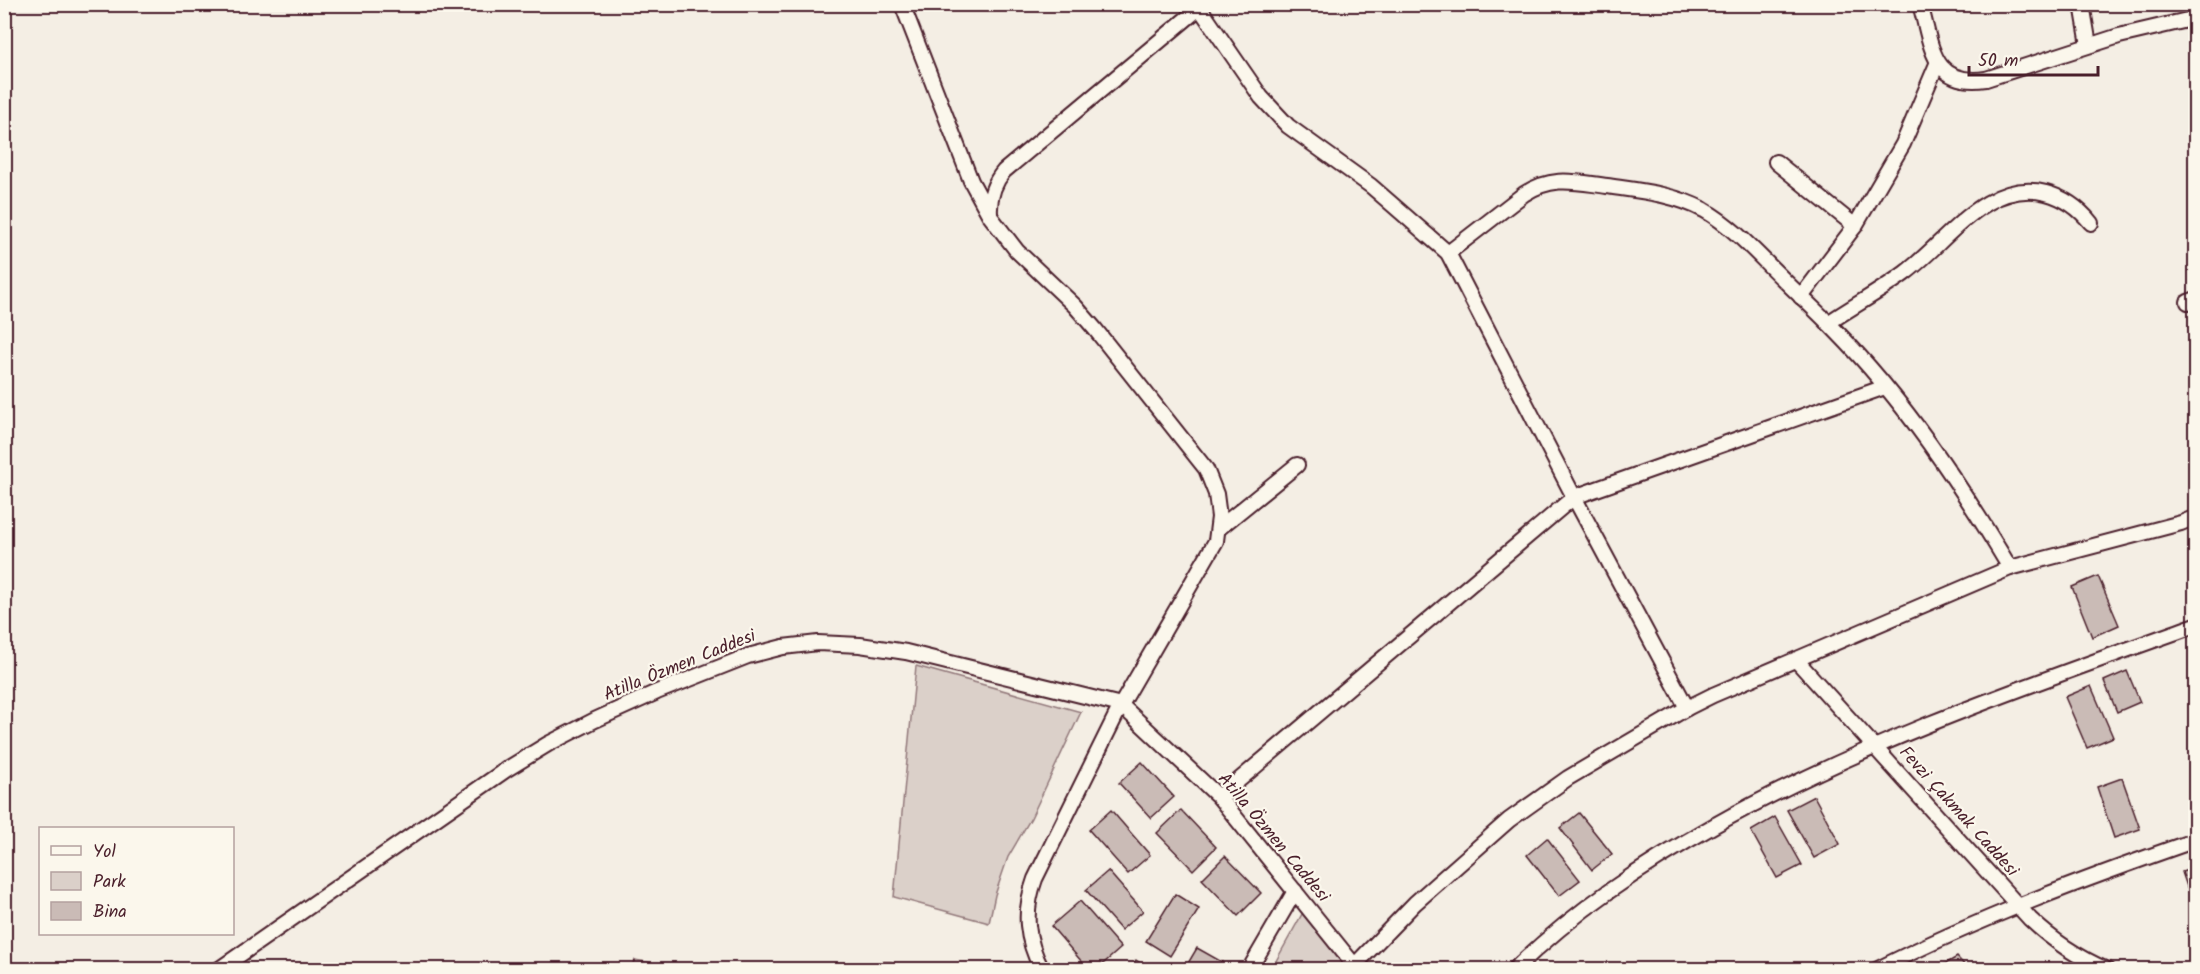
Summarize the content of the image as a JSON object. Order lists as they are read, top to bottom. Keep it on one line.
{"streets":{"street":["Atilla Özmen Caddesi","Fevzi Çakmak Caddesi"]},"legend":["Yol","Park","Bina"],"scale_bar":"50 m"}
